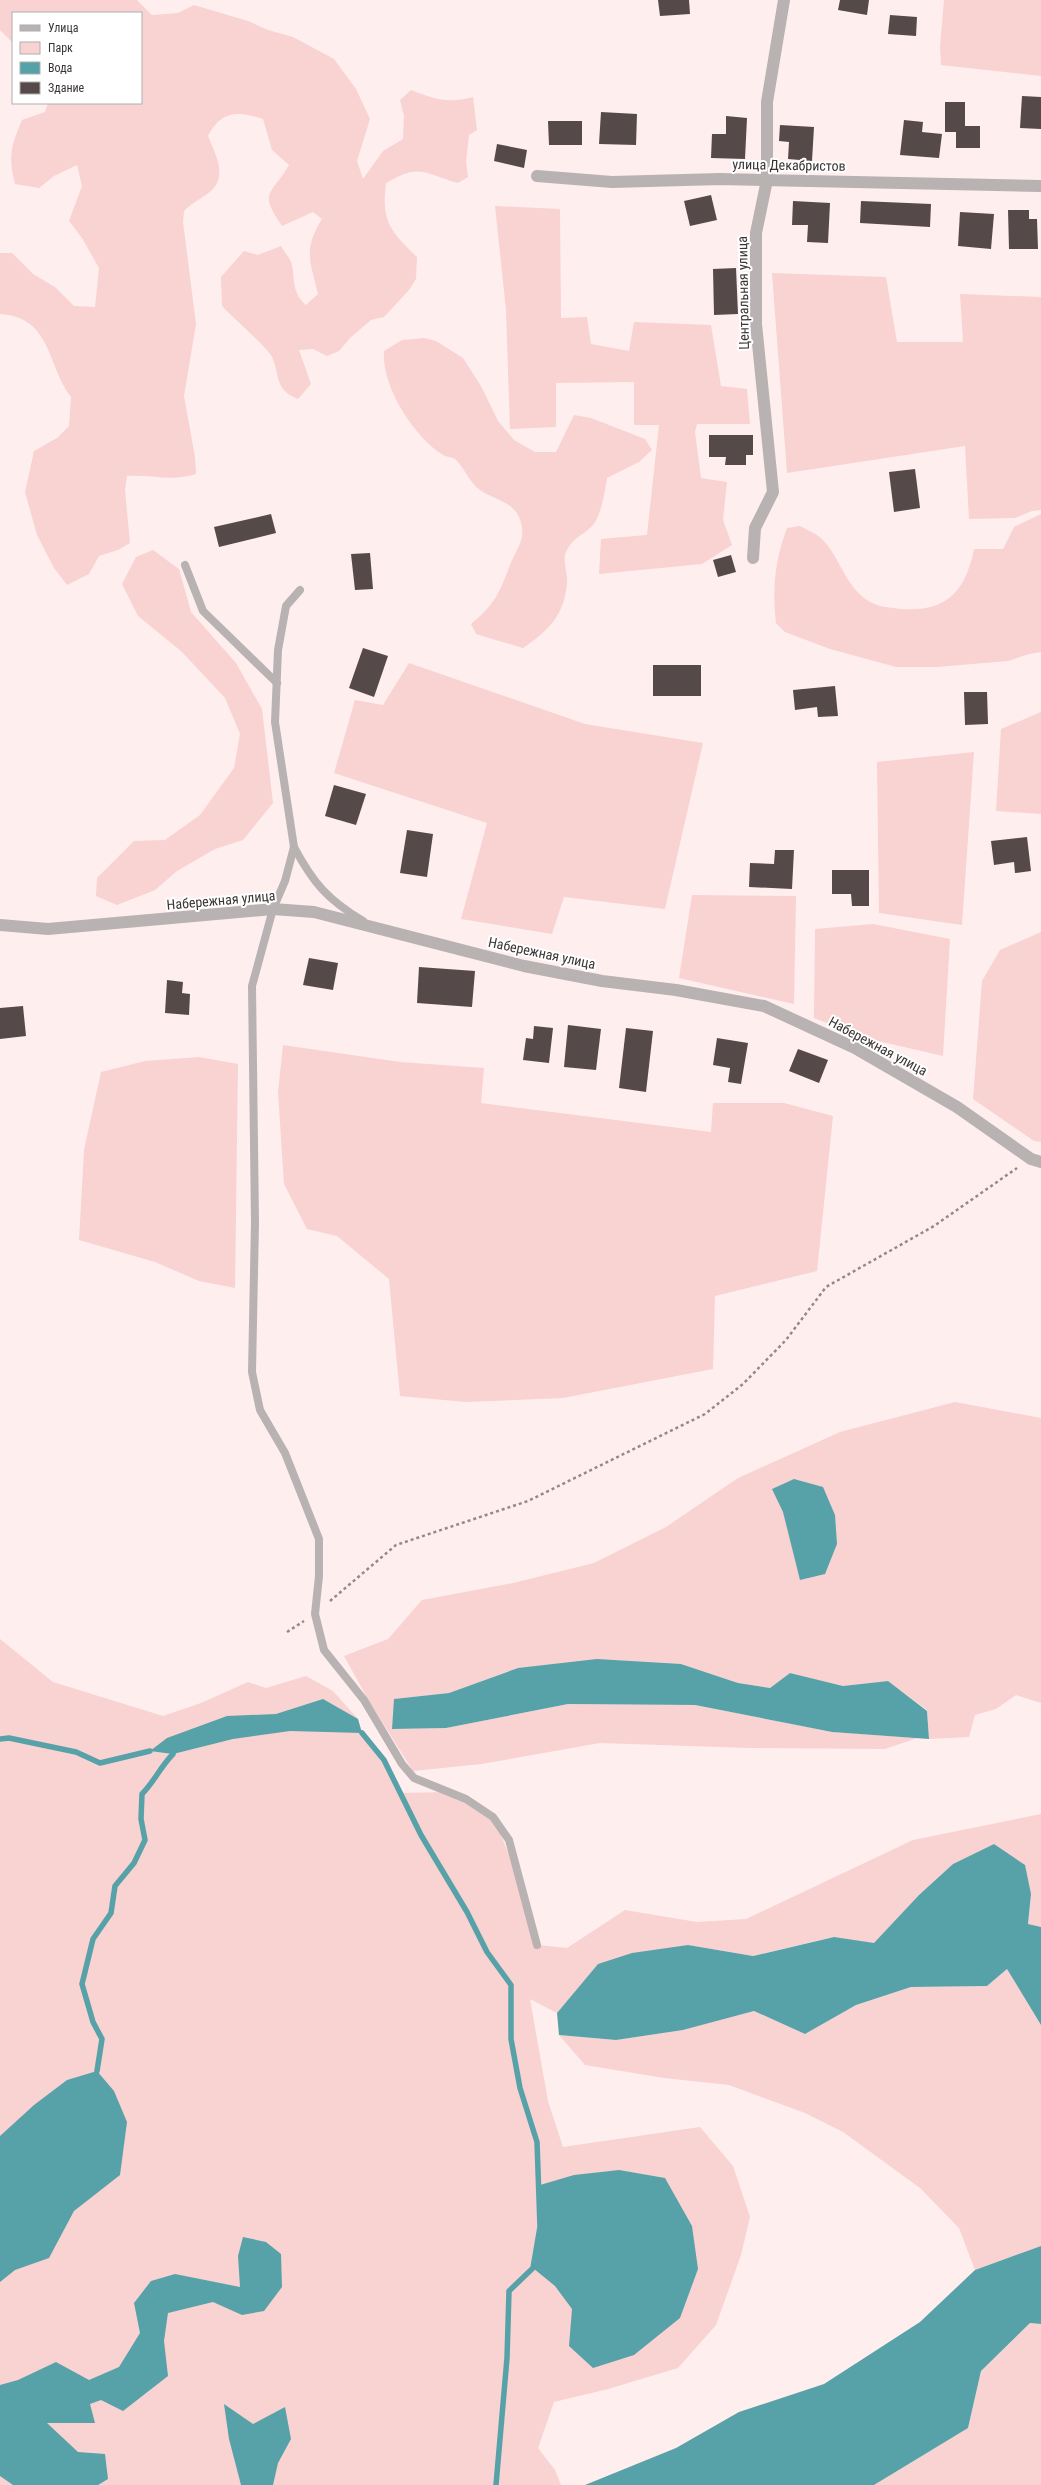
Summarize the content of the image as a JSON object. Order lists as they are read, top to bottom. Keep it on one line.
{"streets":{"street":["улица Декабристов","Центральная улица","Набережная улица"]},"crossings":[["улица Декабристов","Центральная улица"]],"legend":["Улица","Парк","Вода","Здание"]}
